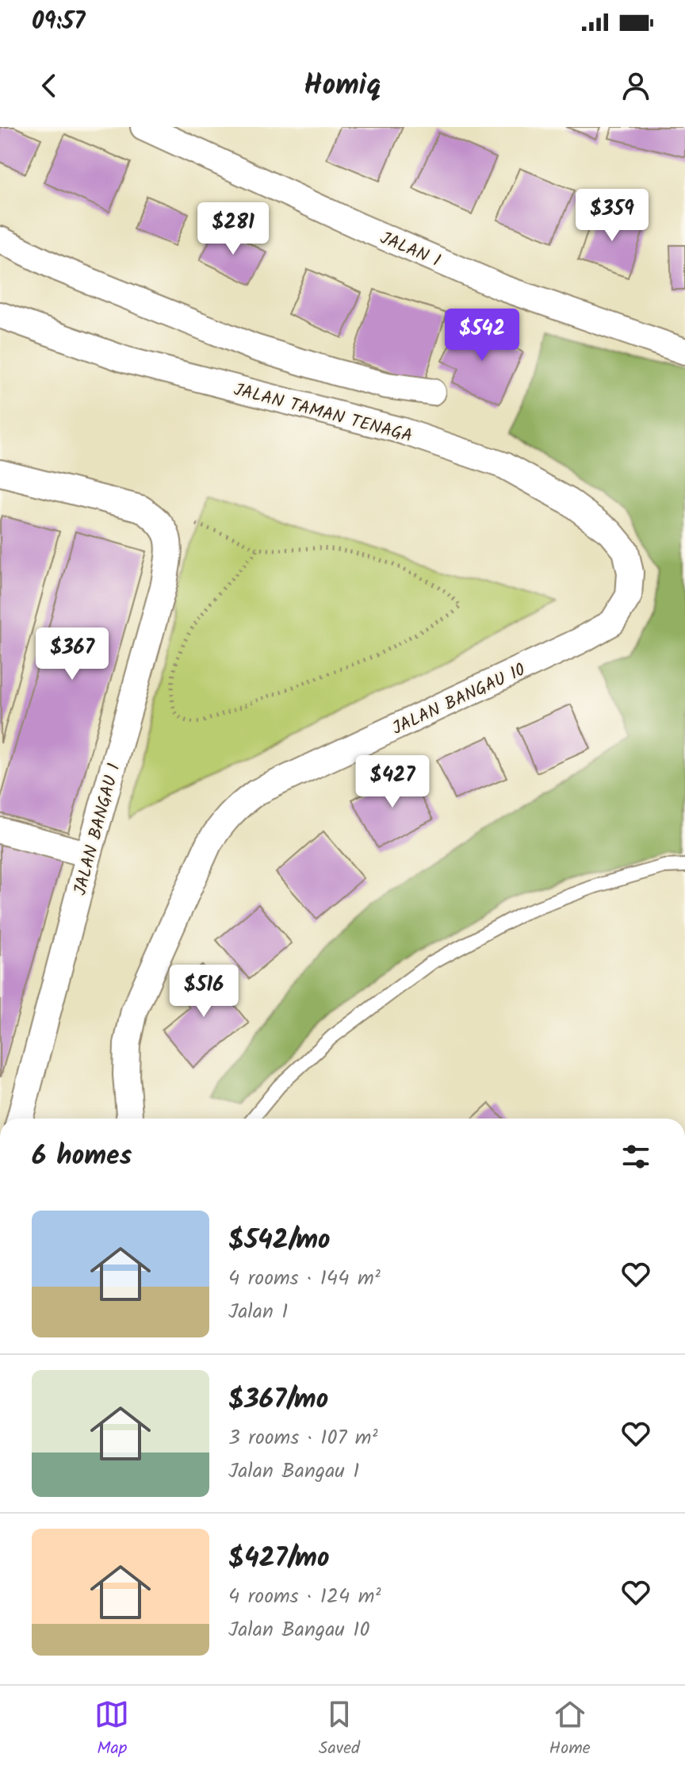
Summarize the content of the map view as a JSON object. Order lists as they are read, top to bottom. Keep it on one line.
{"streets":{"street":["JALAN 1","JALAN TAMAN TENAGA","JALAN BANGAU 10","JALAN BANGAU 1"]},"crossings":[["JALAN TAMAN TENAGA","JALAN BANGAU 10"]],"page":{"status":"09:57","header":"Homiq","price":["$359","$281","$542","$367","$427","$516"],"heading":"6 homes","list":[{"name":"$542/mo","note":"4 rooms · 144 m² · Jalan 1"},{"name":"$367/mo","note":"3 rooms · 107 m² · Jalan Bangau 1"},{"name":"$427/mo","note":"4 rooms · 124 m² · Jalan Bangau 10"}],"tabs":["Map","Saved","Home"]}}
